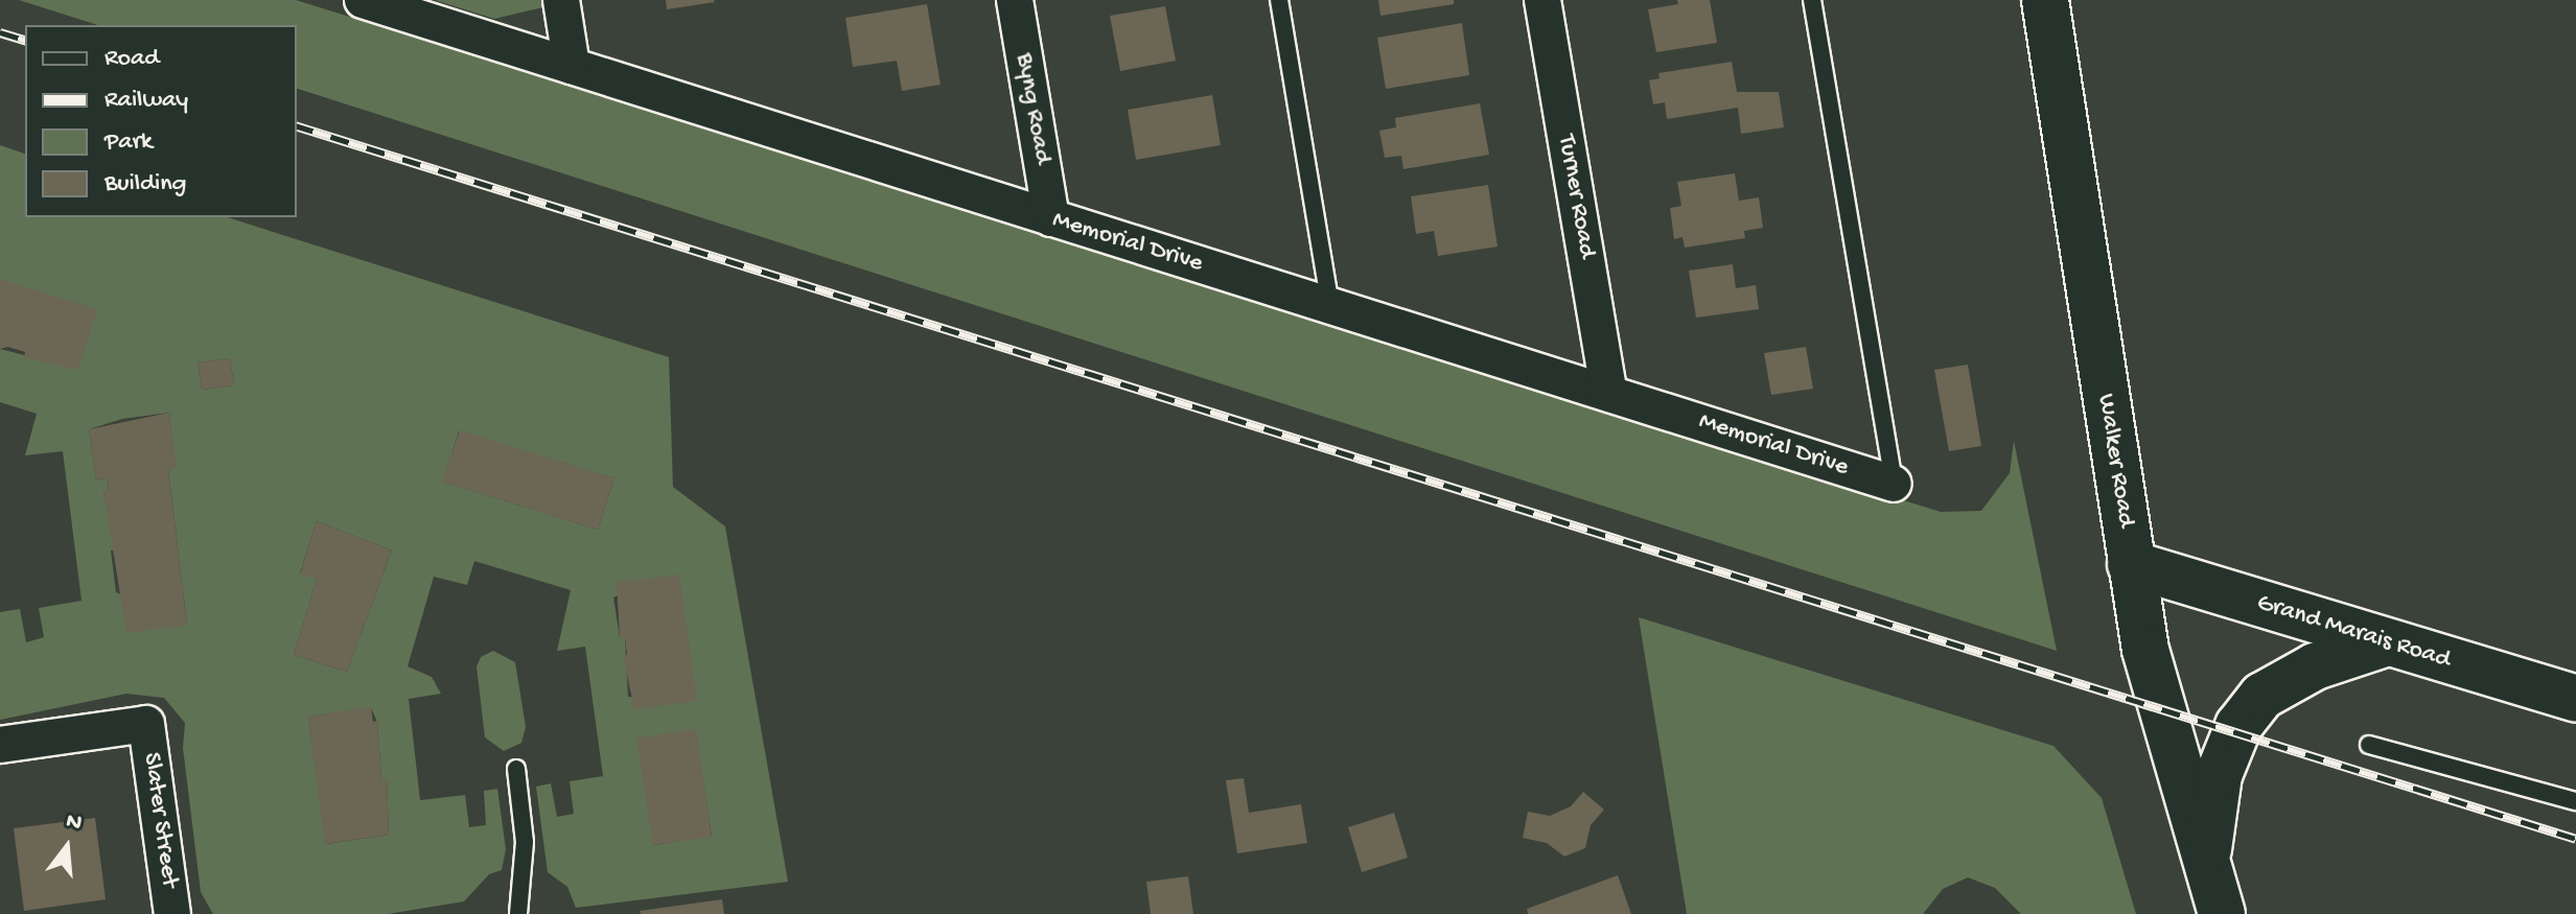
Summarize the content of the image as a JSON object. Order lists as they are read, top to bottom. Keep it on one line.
{"streets":{"main road":["Walker Road","Grand Marais Road"],"street":["Byng Road","Turner Road","Memorial Drive","Slater Street"]},"crossings":[["Byng Road","Memorial Drive"],["Turner Road","Memorial Drive"],["Walker Road","Grand Marais Road"]],"legend":["Road","Railway","Park","Building"],"north":"top"}
